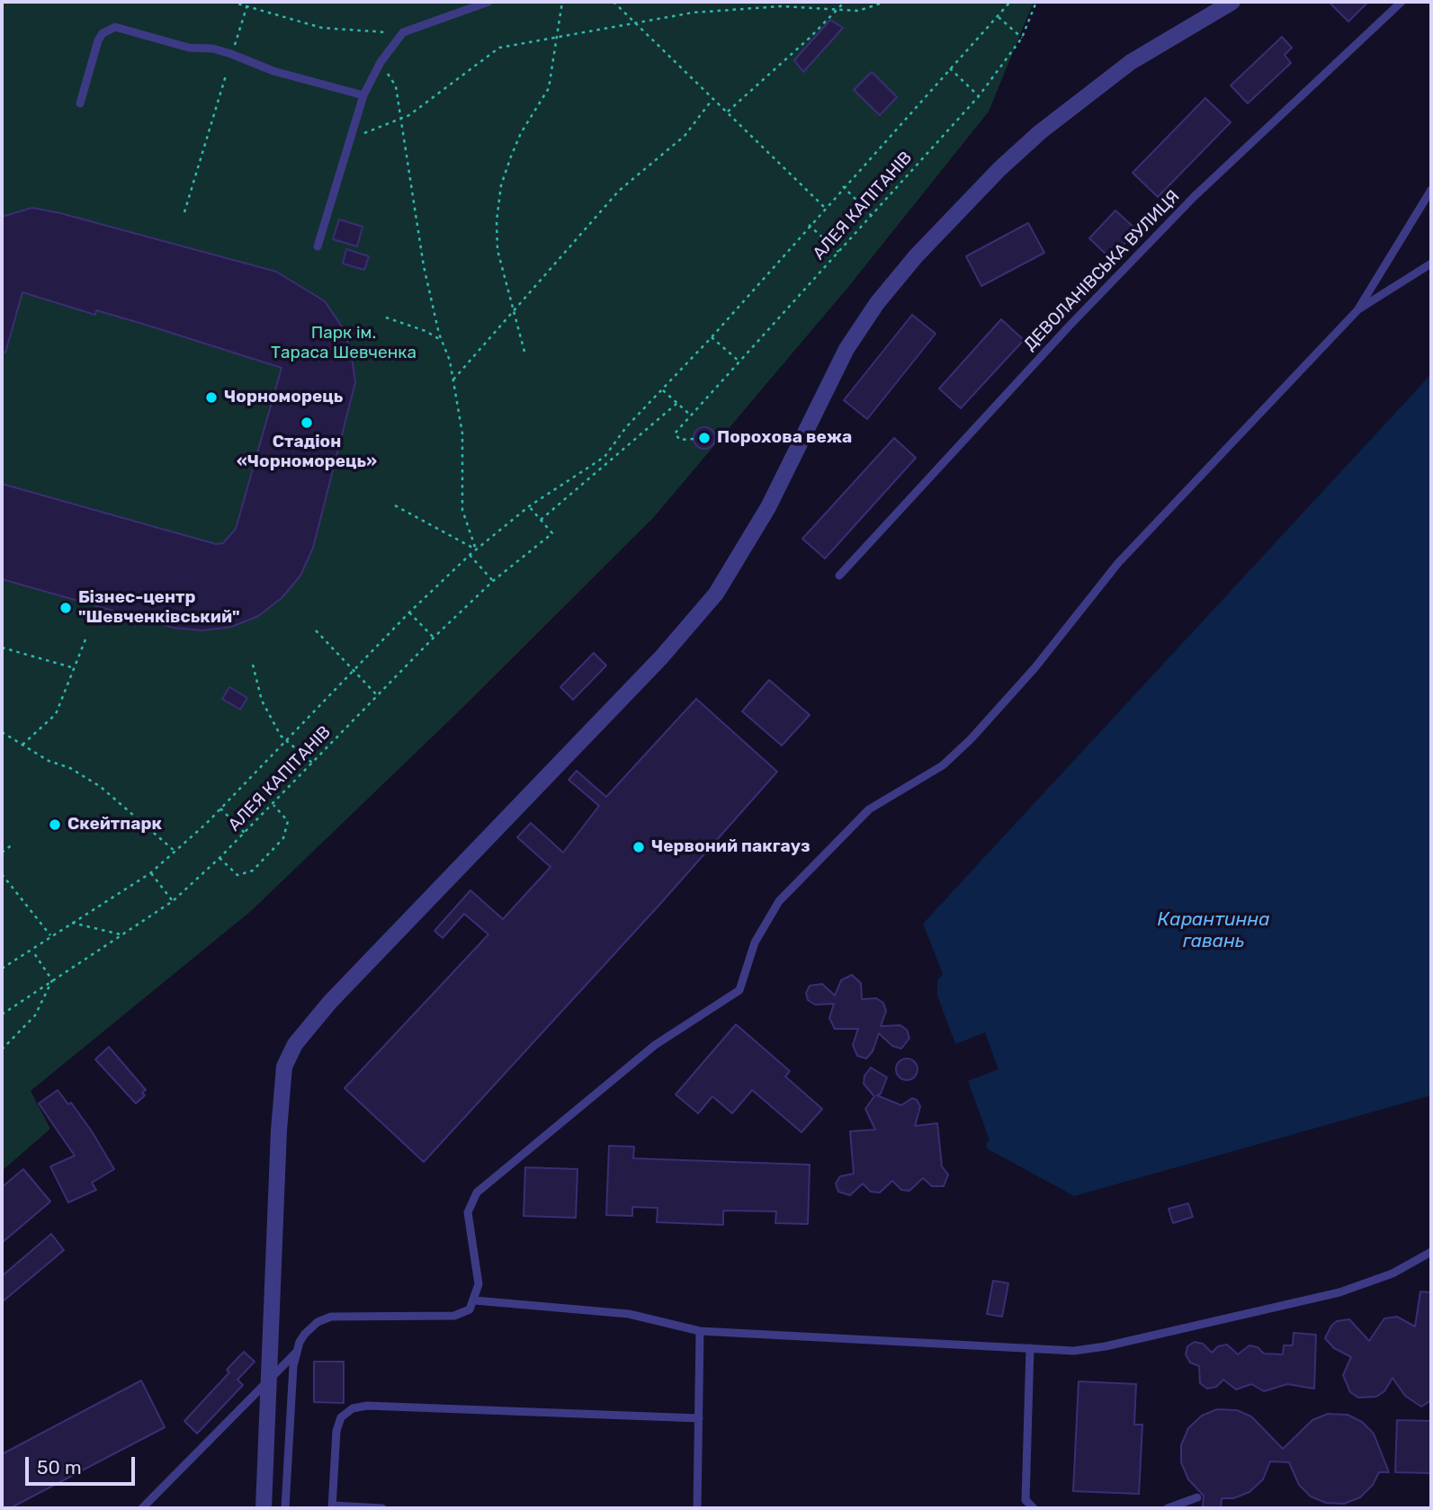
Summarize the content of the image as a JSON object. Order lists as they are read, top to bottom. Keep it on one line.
{"streets":{"lane":["ДЕВОЛАНІВСЬКА ВУЛИЦЯ"],"path":["АЛЕЯ КАПІТАНІВ"]},"water":["Карантинна гавань"],"parks":["Парк ім. Тараса Шевченка"],"places":["Чорноморець","Стадіон «Чорноморець»","Порохова вежа","Бізнес-центр \"Шевченківський\"","Скейтпарк","Червоний пакгауз"],"scale_bar":"50 m"}
